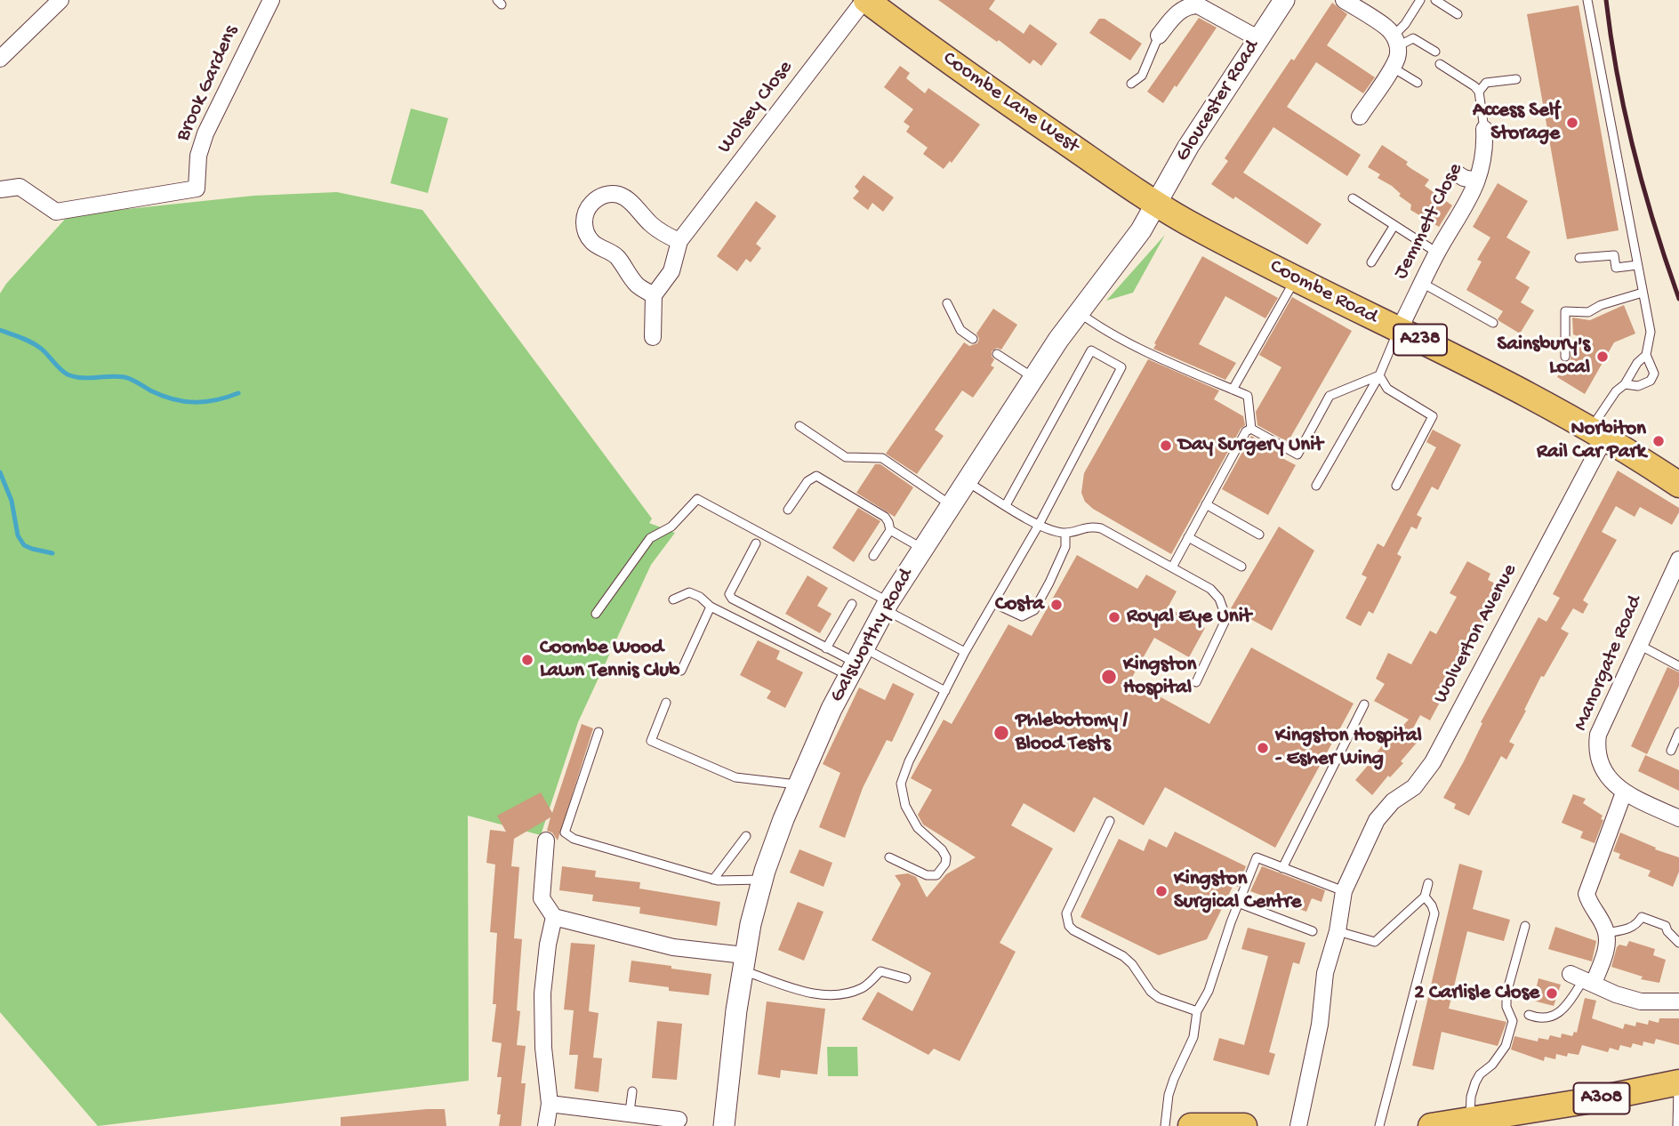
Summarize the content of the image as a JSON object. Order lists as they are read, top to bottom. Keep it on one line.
{"streets":{"main road":["Coombe Lane West","Coombe Road","A238","A308"],"street":["Brook Gardens","Gloucester Road","Wolsey Close","Jemmett Close","Wolverton Avenue","Galsworthy Road","Manorgate Road"]},"crossings":[["Gloucester Road","Coombe Lane West"],["Gloucester Road","Coombe Road"],["Gloucester Road","Galsworthy Road"],["Coombe Lane West","Wolsey Close"],["Coombe Lane West","Coombe Road"],["Coombe Lane West","Galsworthy Road"],["Jemmett Close","Coombe Road"],["Coombe Road","Wolverton Avenue"],["Coombe Road","Galsworthy Road"]],"places":["Access Self Storage","Sainsbury's Local","Norbiton Rail Car Park","Day Surgery Unit","Costa","Royal Eye Unit","Coombe Wood Lawn Tennis Club","Kingston Hospital","Phlebotomy / Blood Tests","Kingston Hospital - Esher Wing","Kingston Surgical Centre","2 Carlisle Close"]}
